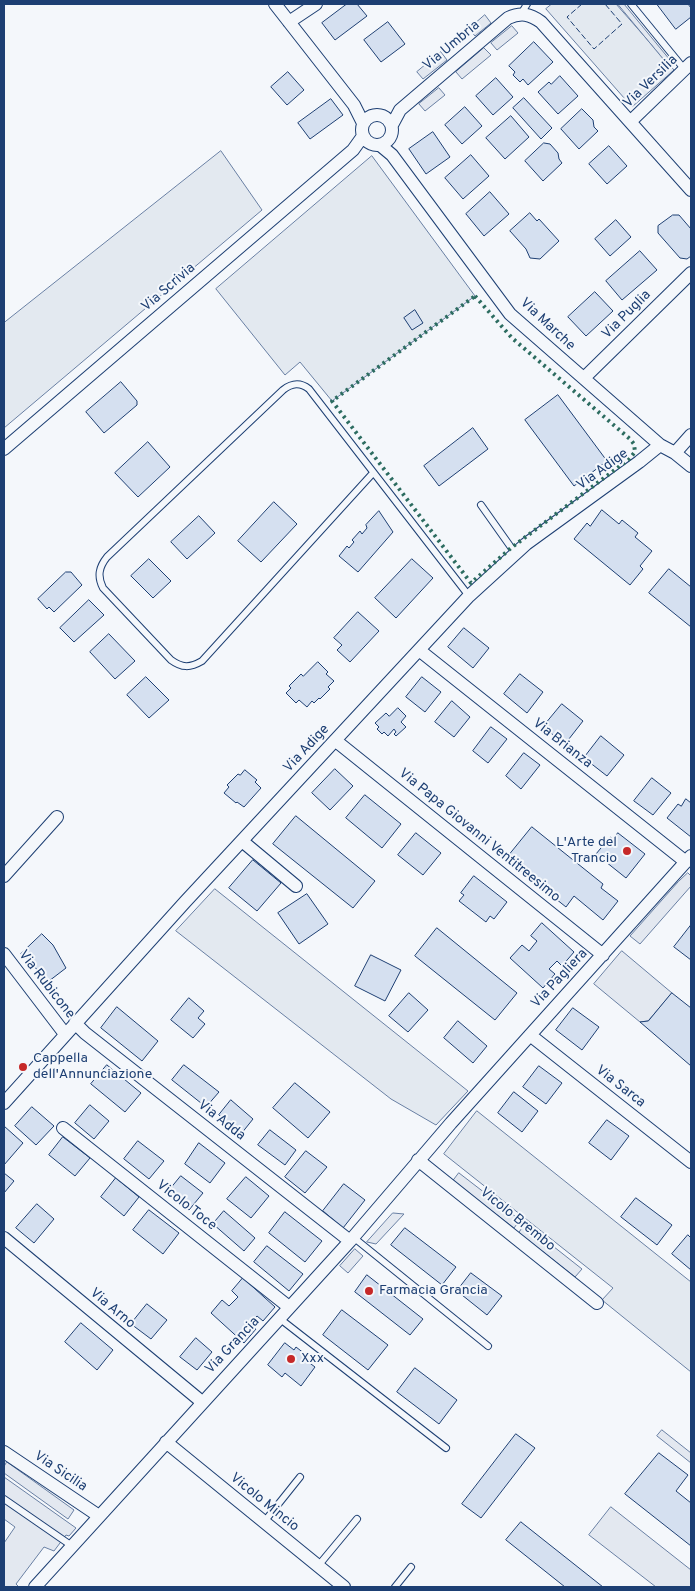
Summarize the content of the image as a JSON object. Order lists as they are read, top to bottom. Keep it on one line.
{"streets":{"street":["Via Umbria","Via Versilia","Via Scrivia","Via Puglia","Via Marche","Via Adige","Via Brianza","Via Papa Giovanni Ventitreesimo","Via Pagliera","Via Rubicone","Via Sarca","Via Adda","Vicolo Toce","Vicolo Brembo","Via Arno","Via Grancia","Via Sicilia","Vicolo Mincio"]},"crossings":[["Via Umbria","Via Versilia"],["Via Scrivia","Via Marche"],["Via Puglia","Via Marche"],["Via Marche","Via Adige"],["Via Adige","Via Brianza"],["Via Adige","Via Papa Giovanni Ventitreesimo"],["Via Adige","Via Rubicone"],["Via Adige","Via Adda"],["Via Brianza","Via Pagliera"],["Via Papa Giovanni Ventitreesimo","Via Pagliera"],["Via Pagliera","Via Sarca"],["Via Pagliera","Via Grancia"],["Via Adda","Via Grancia"],["Vicolo Toce","Via Grancia"],["Vicolo Brembo","Via Grancia"],["Via Arno","Via Grancia"],["Via Grancia","Via Sicilia"],["Via Grancia","Vicolo Mincio"]],"places":["L'Arte del Trancio","Cappella dell'Annunciazione","Farmacia Grancia","Xxx"]}
